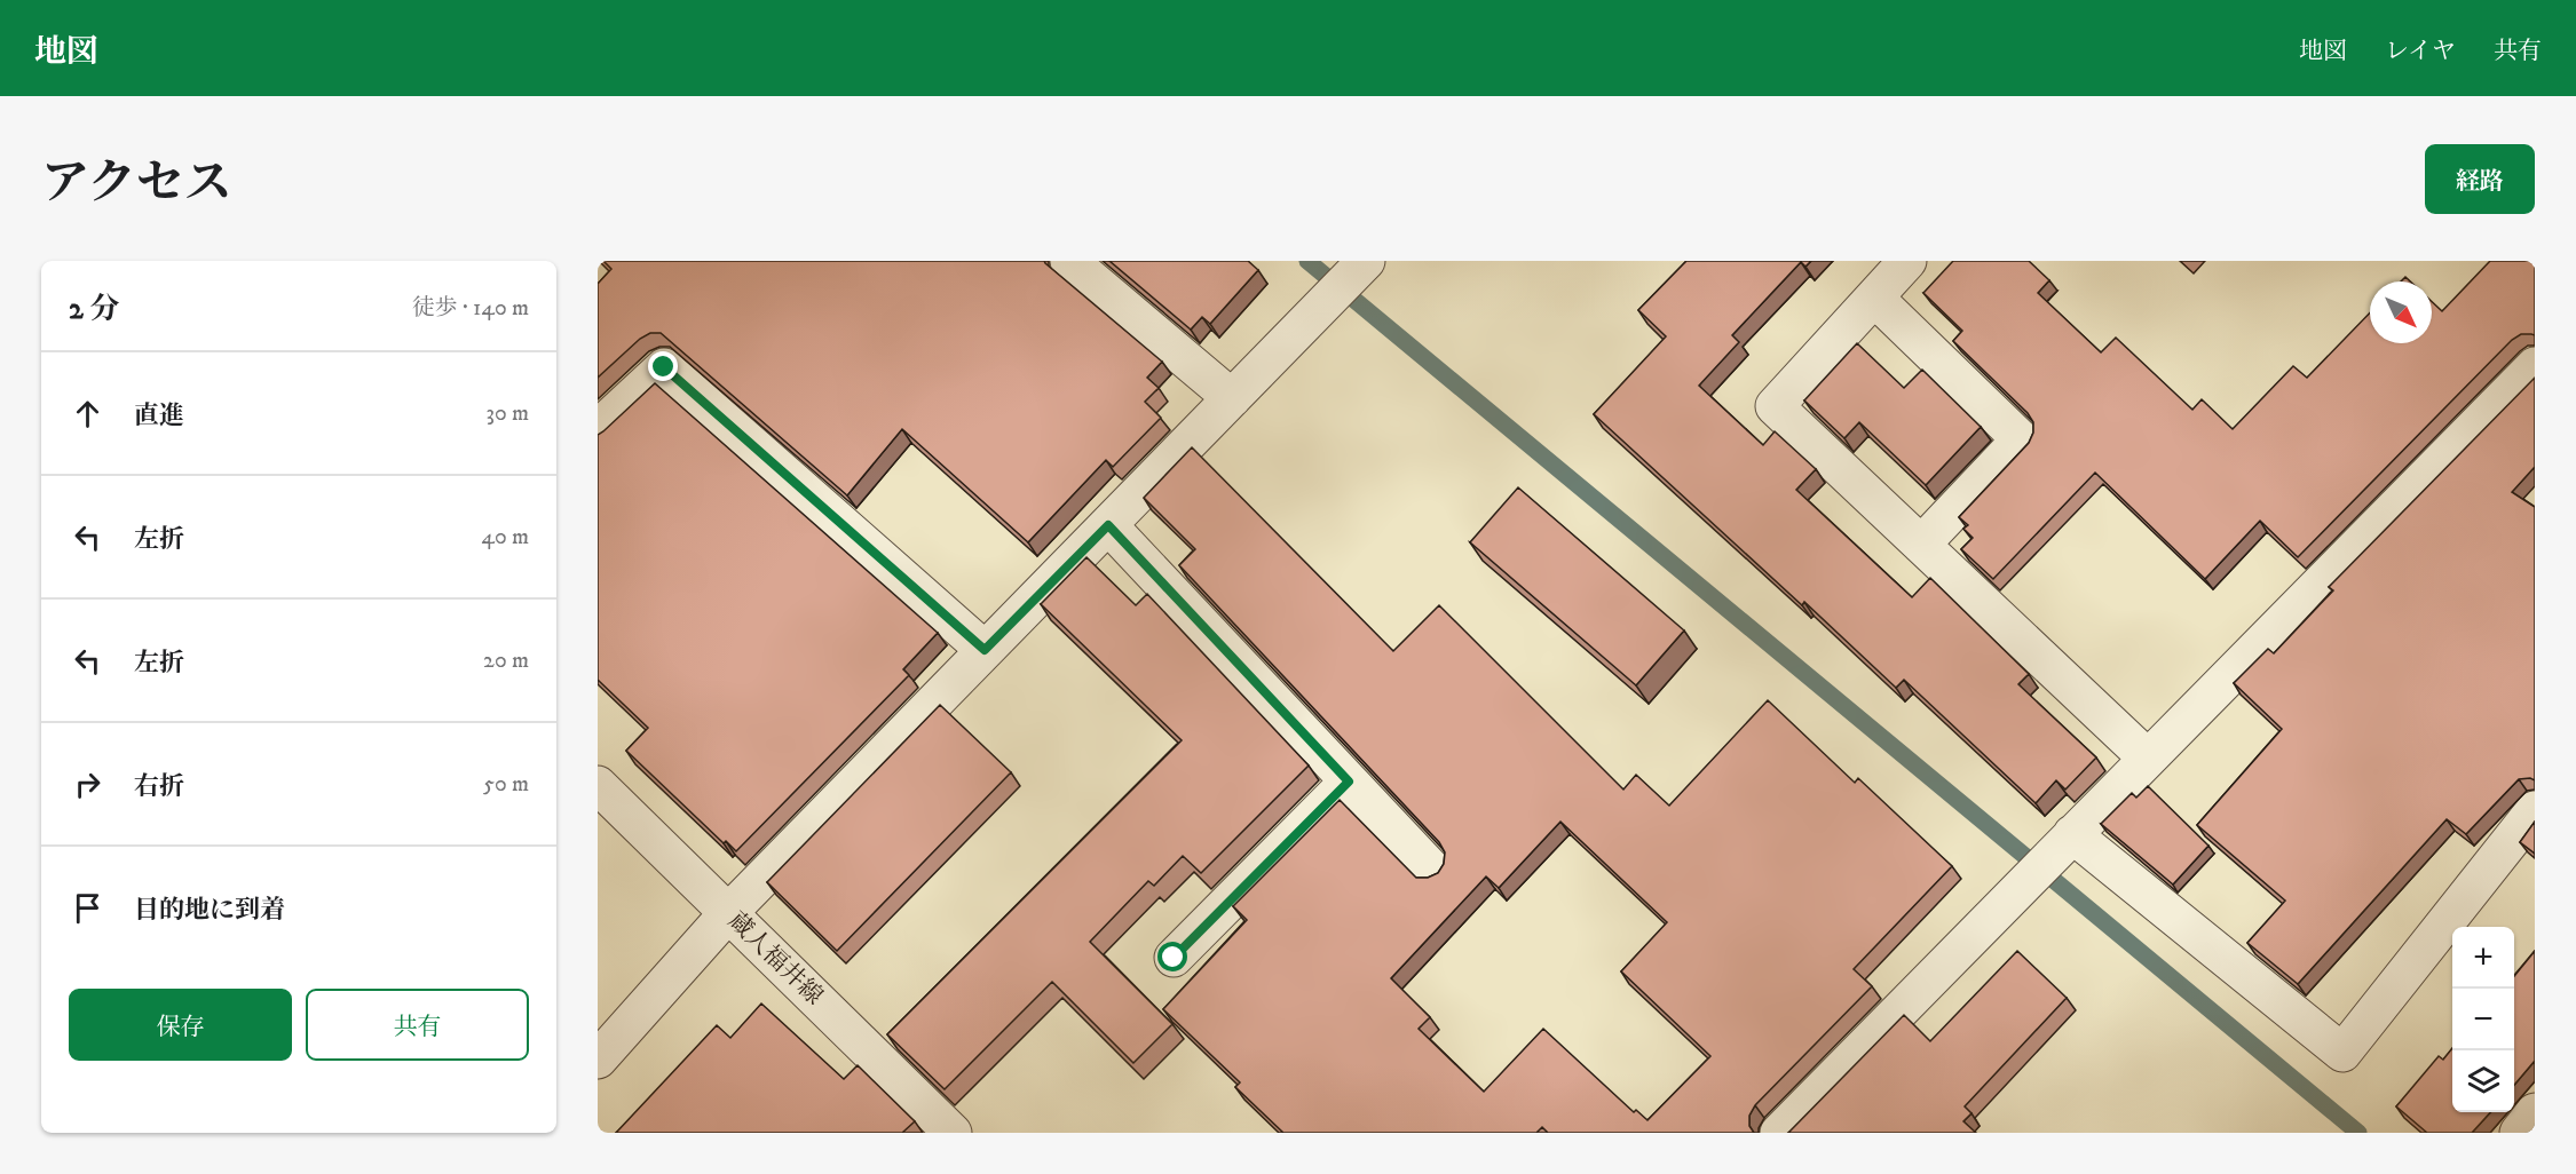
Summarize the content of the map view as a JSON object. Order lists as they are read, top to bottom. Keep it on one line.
{"streets":{"street":["蔵人福井線"]},"north":"bottom right","page":{"header":"地図","nav":["地図","レイヤ","共有"],"title":"アクセス","buttons":["経路",["保存","共有"]],"heading":["2 分","徒歩 · 140 m"],"list":[["直進","30 m"],["左折","40 m"],["左折","20 m"],["右折","50 m"],"目的地に到着"],"map_buttons":["+","−"]}}
